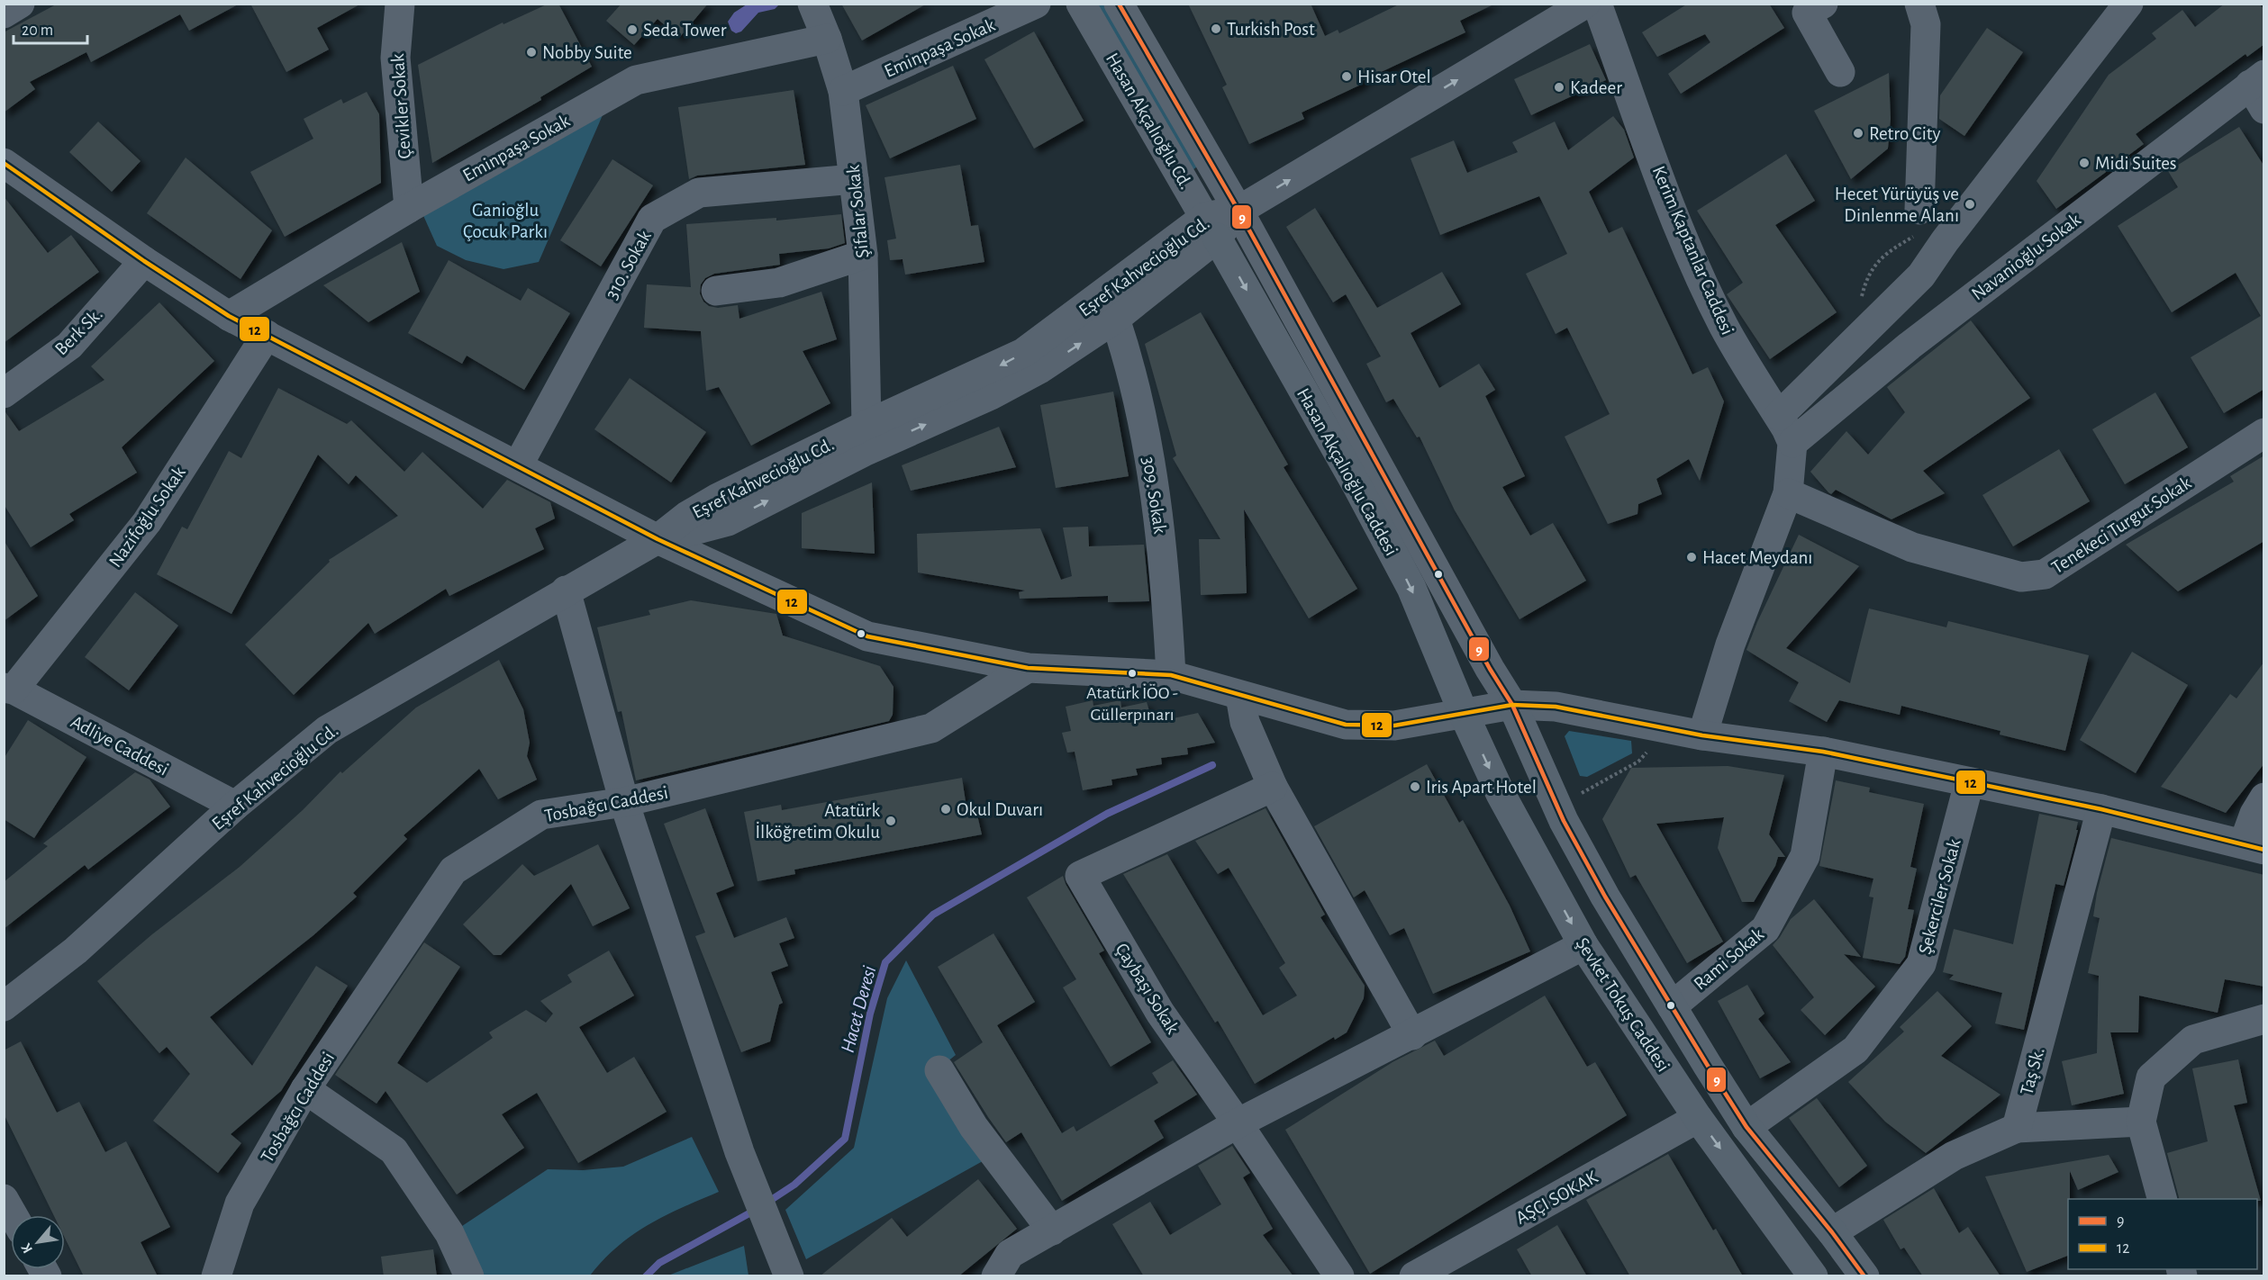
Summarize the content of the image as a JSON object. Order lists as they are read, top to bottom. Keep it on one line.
{"streets":{"main road":["Hasan Akçalıoğlu Caddesi","Şevket Tokuş Caddesi"],"street":["Eminpaşa Sokak","Çevikler Sokak","Hasan Akçalıoğlu Cd.","Şifalar Sokak","Kerim Kaptanlar Caddesi","Navanioğlu Sokak","310. Sokak","Eşref Kahvecioğlu Cd.","Berk Sk.","309. Sokak","Nazifoğlu Sokak","Tenekeci Turgut Sokak","Adliye Caddesi","Tosbağcı Caddesi","Şekerciler Sokak","Rami Sokak","Çaybaşı Sokak","Taş Sk.","AŞÇI SOKAK"]},"crossings":[["Eminpaşa Sokak","Çevikler Sokak"],["Eminpaşa Sokak","Şifalar Sokak"],["Hasan Akçalıoğlu Cd.","Eşref Kahvecioğlu Cd."],["Hasan Akçalıoğlu Cd.","Hasan Akçalıoğlu Caddesi"],["Hasan Akçalıoğlu Cd.","Şevket Tokuş Caddesi"],["Şifalar Sokak","310. Sokak"],["Şifalar Sokak","Eşref Kahvecioğlu Cd."],["Kerim Kaptanlar Caddesi","Navanioğlu Sokak"],["Eşref Kahvecioğlu Cd.","Hasan Akçalıoğlu Caddesi"],["Eşref Kahvecioğlu Cd.","309. Sokak"],["Eşref Kahvecioğlu Cd.","Adliye Caddesi"],["Hasan Akçalıoğlu Caddesi","Şevket Tokuş Caddesi"],["Nazifoğlu Sokak","Adliye Caddesi"],["Şekerciler Sokak","Şevket Tokuş Caddesi"],["Rami Sokak","Şevket Tokuş Caddesi"],["Şevket Tokuş Caddesi","AŞÇI SOKAK"]],"one_way":["Hasan Akçalıoğlu Caddesi"],"water":["Hacet Deresi"],"parks":["Ganioğlu Çocuk Parkı"],"places":["Turkish Post","Seda Tower","Nobby Suite","Hisar Otel","Kadeer","Retro City","Midi Suites","Hecet Yürüyüş ve Dinlenme Alanı","Hacet Meydanı","Atatürk İÖO - Güllerpınarı","Iris Apart Hotel","Okul Duvarı","Atatürk İlköğretim Okulu"],"lines":["transit line 9","transit line 12"],"legend":["9","12"],"scale_bar":"20 m","north":"bottom left"}
